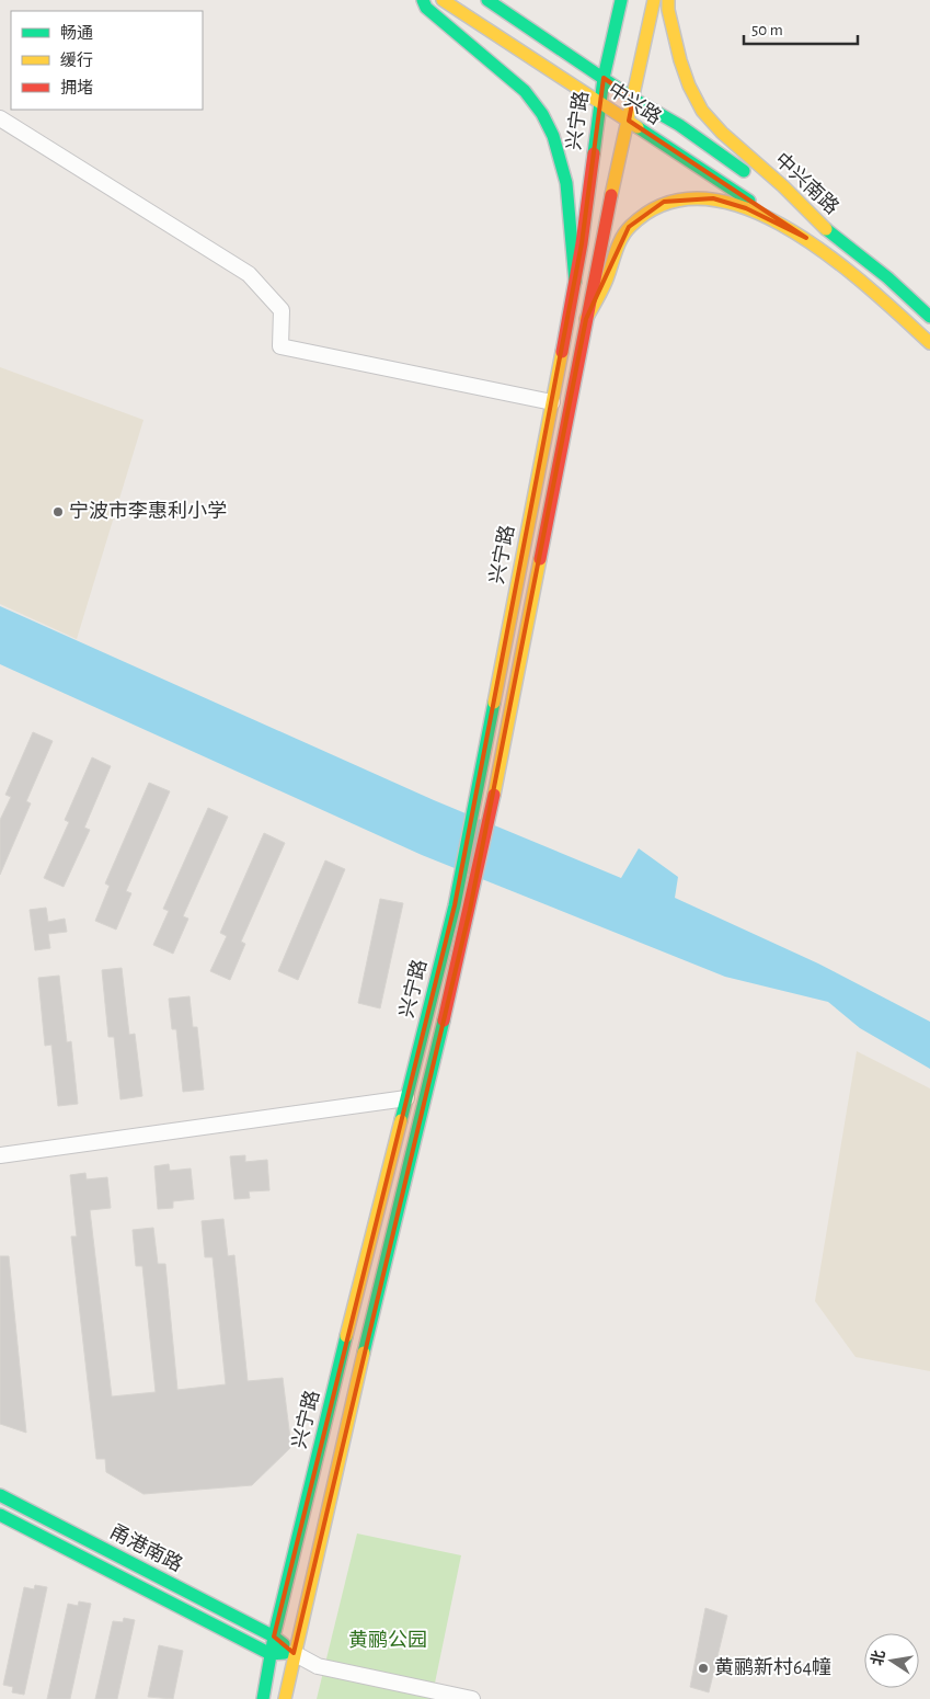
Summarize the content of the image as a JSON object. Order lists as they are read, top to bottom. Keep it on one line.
{"streets":{"main road":["中兴路","兴宁路","中兴南路","甬港南路"]},"crossings":[["中兴路","兴宁路"],["中兴路","中兴南路"],["兴宁路","中兴南路"],["兴宁路","甬港南路"]],"parks":["黄鹂公园"],"places":["宁波市李惠利小学","黄鹂新村64幢"],"legend":["畅通","缓行","拥堵"],"scale_bar":"50 m","north":"left"}
